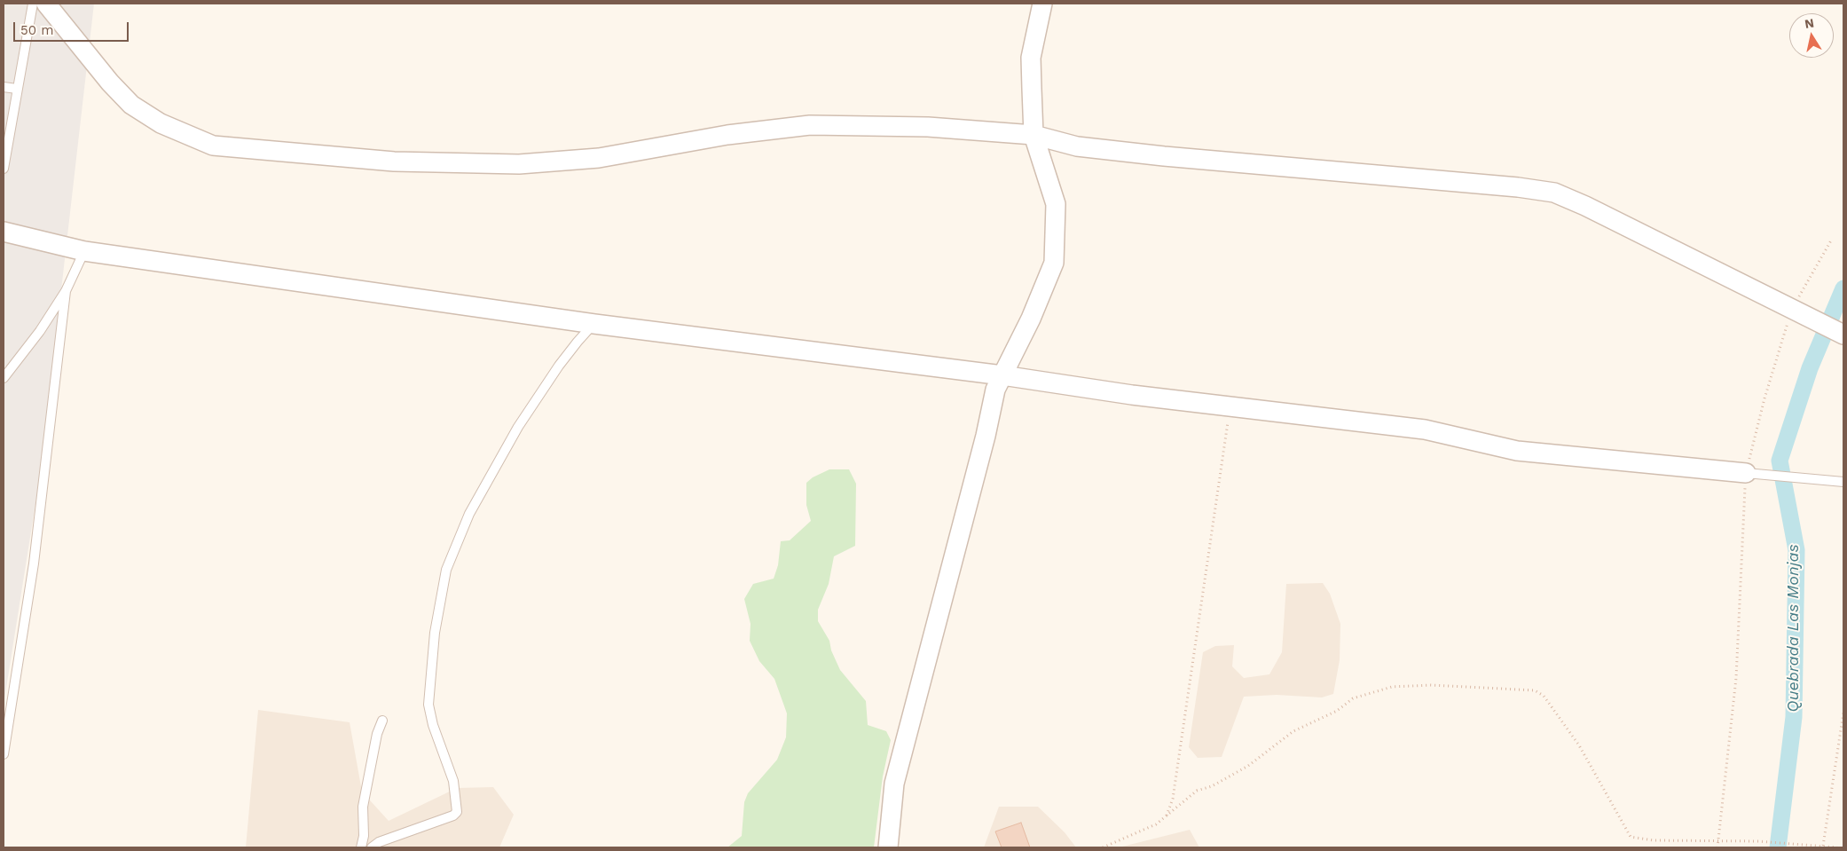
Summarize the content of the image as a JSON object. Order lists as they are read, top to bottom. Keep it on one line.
{"water":["Quebrada Las Monjas"],"scale_bar":"50 m","north":"top"}
